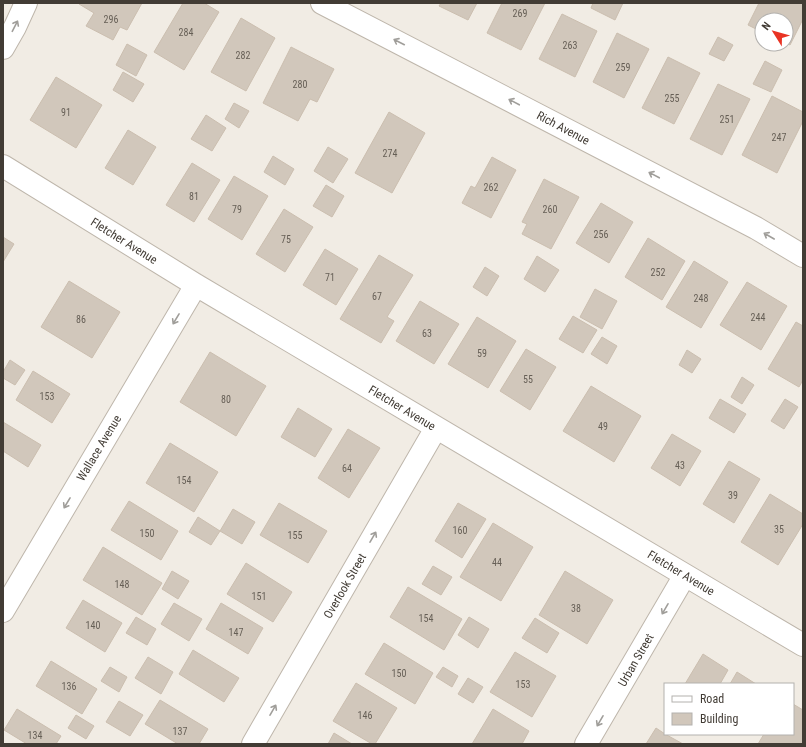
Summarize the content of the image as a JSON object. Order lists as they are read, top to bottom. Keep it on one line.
{"streets":{"street":["Rich Avenue","Fletcher Avenue","Wallace Avenue","Overlook Street","Urban Street"]},"crossings":[["Fletcher Avenue","Wallace Avenue"],["Fletcher Avenue","Overlook Street"],["Fletcher Avenue","Urban Street"]],"one_way":["Rich Avenue","Wallace Avenue","Overlook Street","Urban Street"],"house_numbers":["269","296","284","263","282","259","280","255","91","251","247","274","262","81","79","260","256","75","252","71","67","248","244","86","63","59","55","153","80","49","43","64","154","39","35","160","150","155","44","148","151","38","154","140","147","150","153","136","146","137","134"],"legend":["Road","Building"],"north":"top left"}
